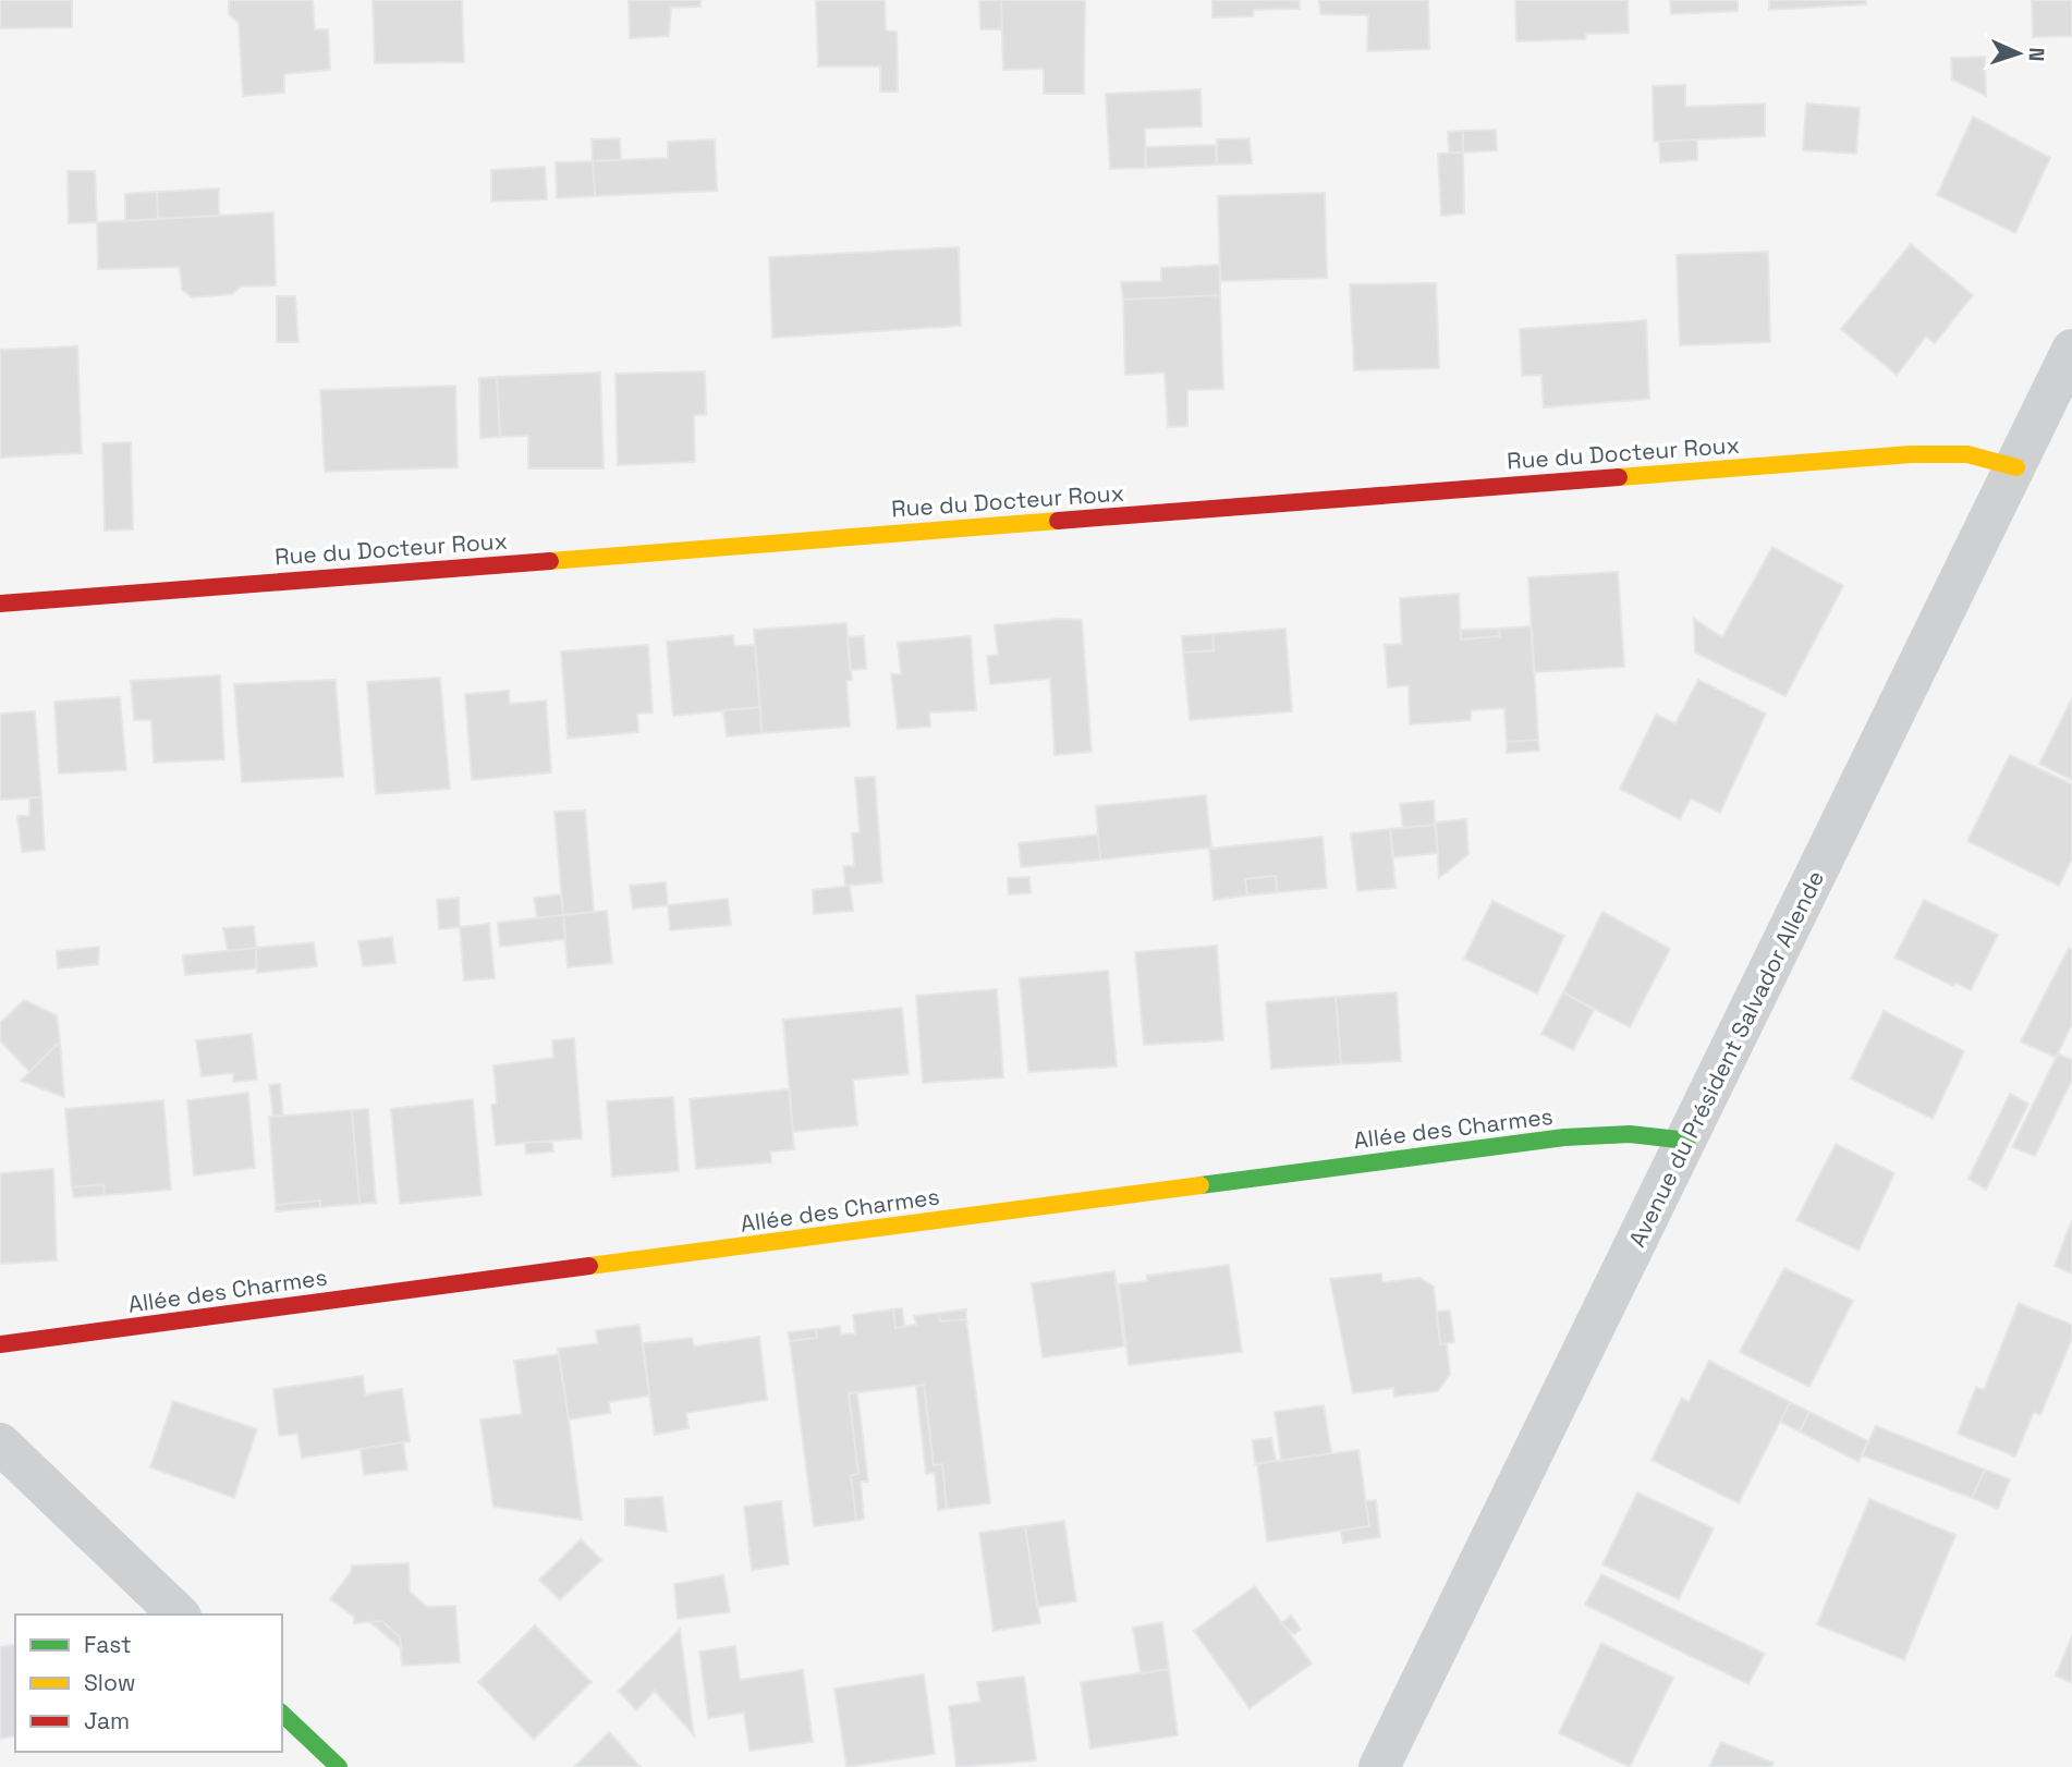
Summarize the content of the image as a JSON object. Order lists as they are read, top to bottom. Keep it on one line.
{"streets":{"street":["Rue du Docteur Roux","Avenue du Président Salvador Allende","Allée des Charmes"]},"crossings":[["Rue du Docteur Roux","Avenue du Président Salvador Allende"],["Avenue du Président Salvador Allende","Allée des Charmes"]],"legend":["Fast","Slow","Jam"],"north":"right"}
